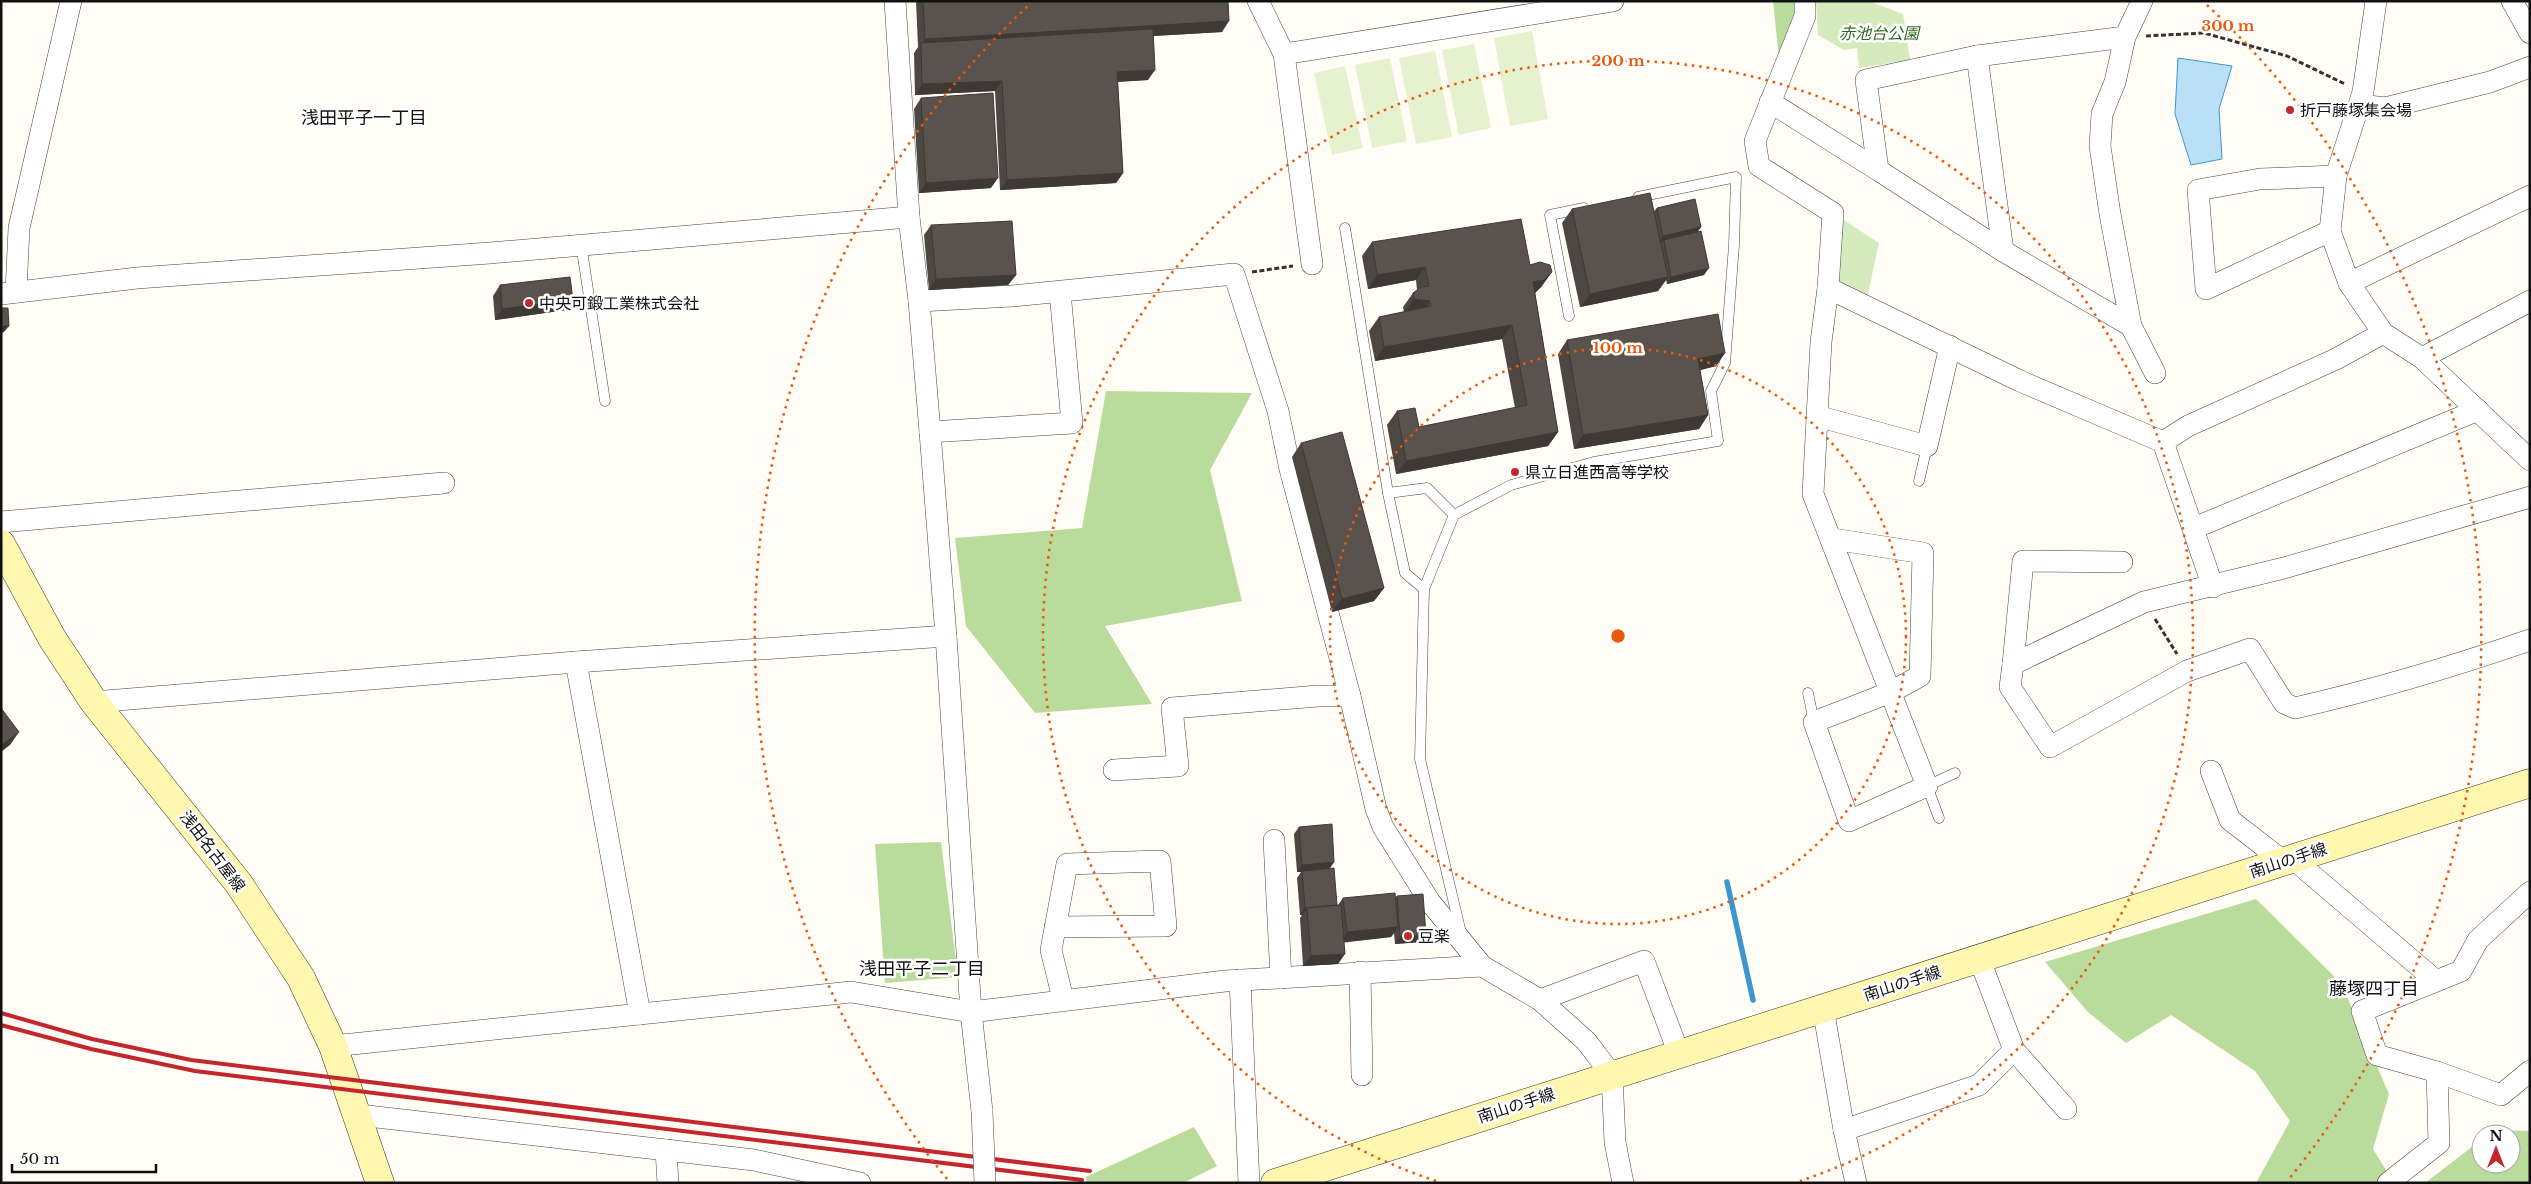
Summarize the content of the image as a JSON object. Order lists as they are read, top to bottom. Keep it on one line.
{"streets":{"street":["浅田名古屋線","南山の手線"]},"districts":["浅田平子一丁目","浅田平子二丁目","藤塚四丁目"],"parks":["赤池台公園"],"places":["折戸藤塚集会場","中央可鍛工業株式会社","県立日進西高等学校","豆楽"],"scale_bar":"50 m","north":"top","rings":["300 m","200 m","100 m"]}
